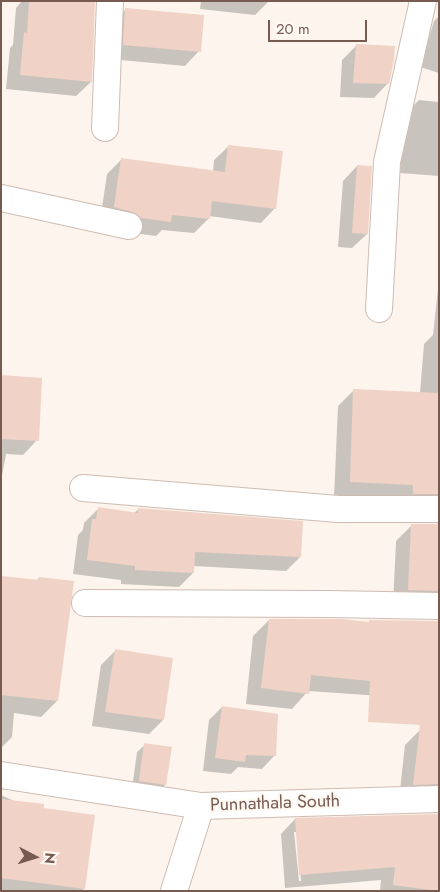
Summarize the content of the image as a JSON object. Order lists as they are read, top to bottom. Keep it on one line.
{"streets":{"street":["Punnathala South"]},"scale_bar":"20 m","north":"right"}
